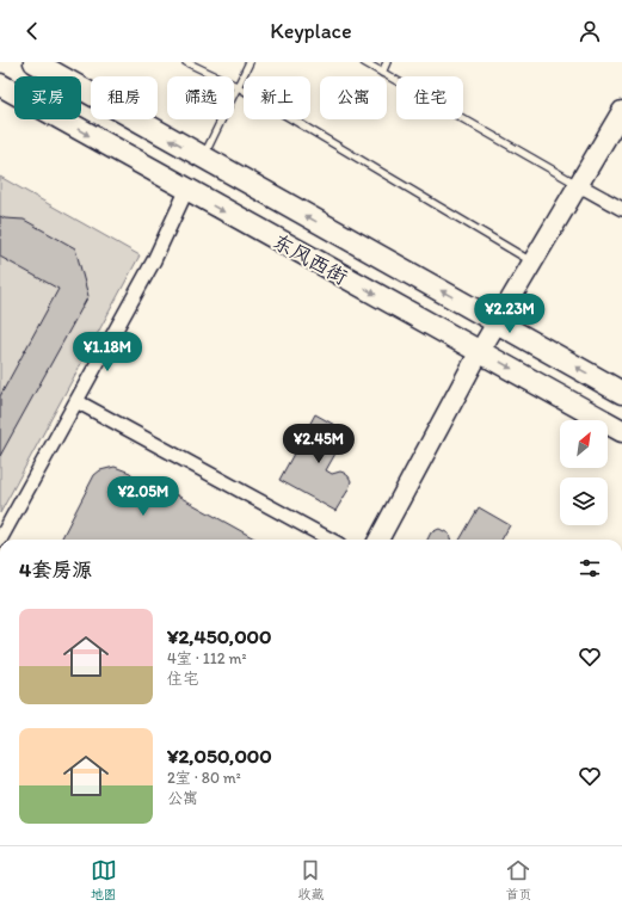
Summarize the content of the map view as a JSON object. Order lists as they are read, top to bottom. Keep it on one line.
{"streets":{"main road":["东风西街"]},"north":"top right","page":{"header":"Keyplace","chip":["买房","租房","筛选","新上","公寓","住宅"],"price":["¥2.23M","¥1.18M","¥2.45M","¥2.05M"],"heading":"4套房源","list":[{"name":"¥2,450,000","note":"4室 · 112 m² · 住宅"},{"name":"¥2,050,000","note":"2室 · 80 m² · 公寓"}],"tabs":["地图","收藏","首页"]}}
